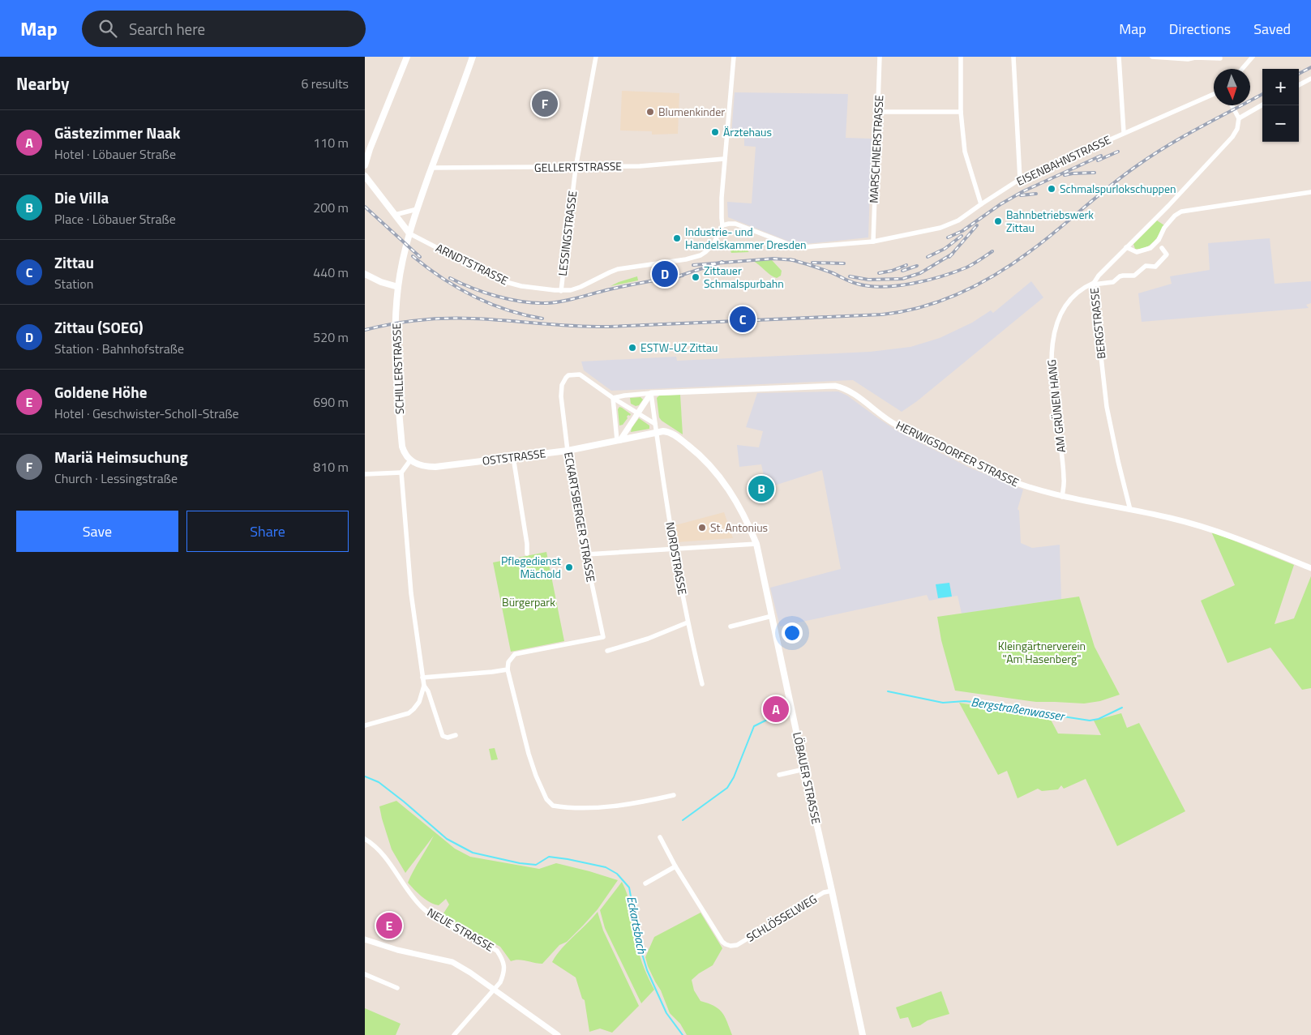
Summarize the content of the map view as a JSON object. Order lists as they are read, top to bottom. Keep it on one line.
{"streets":{"main road":["SCHILLERSTRASSE","OSTSTRASSE","LÖBAUER STRASSE"],"street":["MARSCHNERSTRASSE","EISENBAHNSTRASSE","GELLERTSTRASSE","LESSINGSTRASSE","ARNDTSTRASSE","BERGSTRASSE","AM GRÜNEN HANG","HERWIGSDORFER STRASSE","ECKARTSBERGER STRASSE","NORDSTRASSE","SCHLÖSSELWEG","NEUE STRASSE"]},"crossings":[["MARSCHNERSTRASSE","EISENBAHNSTRASSE"],["EISENBAHNSTRASSE","ARNDTSTRASSE"],["GELLERTSTRASSE","LESSINGSTRASSE"],["GELLERTSTRASSE","SCHILLERSTRASSE"],["LESSINGSTRASSE","ARNDTSTRASSE"],["ARNDTSTRASSE","SCHILLERSTRASSE"],["BERGSTRASSE","AM GRÜNEN HANG"],["BERGSTRASSE","HERWIGSDORFER STRASSE"],["SCHILLERSTRASSE","OSTSTRASSE"],["AM GRÜNEN HANG","HERWIGSDORFER STRASSE"],["OSTSTRASSE","ECKARTSBERGER STRASSE"],["OSTSTRASSE","LÖBAUER STRASSE"],["NORDSTRASSE","LÖBAUER STRASSE"],["LÖBAUER STRASSE","SCHLÖSSELWEG"]],"water":["Bergstraßenwasser","Eckartsbach"],"parks":["Bürgerpark","Kleingärtnerverein \"Am Hasenberg\""],"places":["Blumenkinder","Ärztehaus","Schmalspurlokschuppen","Bahnbetriebswerk Zittau","Industrie- und Handelskammer Dresden","Zittauer Schmalspurbahn","ESTW-UZ Zittau","St. Antonius","Pflegedienst Mächold"],"north":"bottom","page":{"header":"Map","search":"Search here","nav":["Map","Directions","Saved"],"heading":["Nearby","6 results"],"map_buttons":["+","−"],"pins":["F","D","C","B","A","E"],"list":[{"mark":"A","name":"Gästezimmer Naak","note":"Hotel · Löbauer Straße","value":"110 m"},{"mark":"B","name":"Die Villa","note":"Place · Löbauer Straße","value":"200 m"},{"mark":"C","name":"Zittau","note":"Station","value":"440 m"},{"mark":"D","name":"Zittau (SOEG)","note":"Station · Bahnhofstraße","value":"520 m"},{"mark":"E","name":"Goldene Höhe","note":"Hotel · Geschwister-Scholl-Straße","value":"690 m"},{"mark":"F","name":"Mariä Heimsuchung","note":"Church · Lessingstraße","value":"810 m"}],"buttons":["Save","Share"]}}
